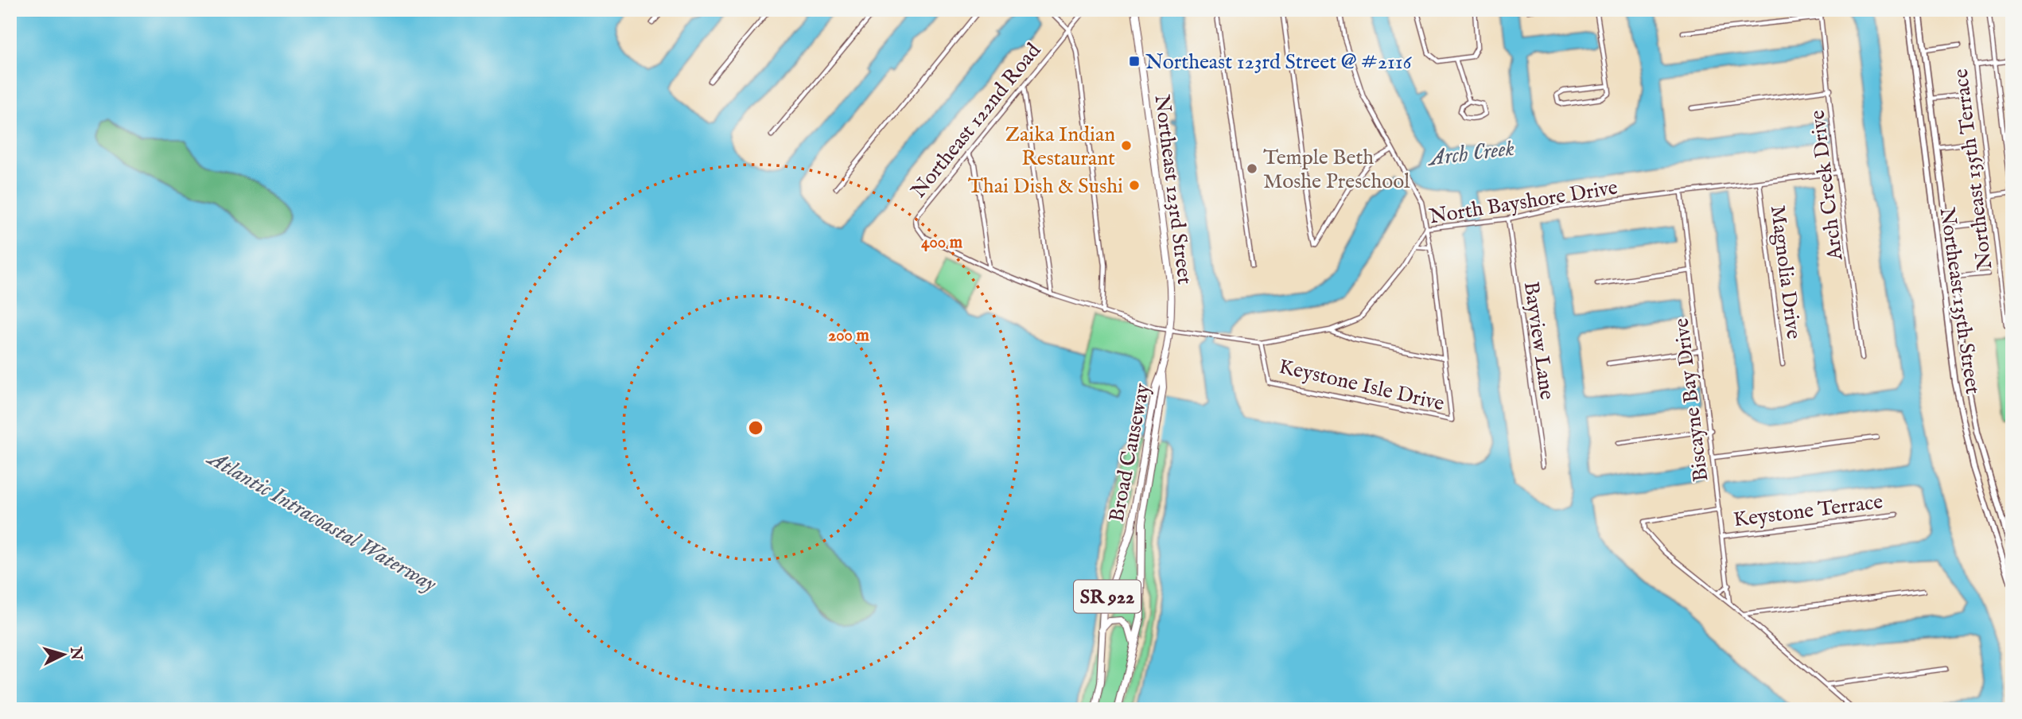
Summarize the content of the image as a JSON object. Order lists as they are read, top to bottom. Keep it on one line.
{"streets":{"main road":["Northeast 123rd Street","Broad Causeway","SR 922"],"street":["Northeast 122nd Road","Northeast 135th Terrace","Arch Creek Drive","North Bayshore Drive","Magnolia Drive","Northeast 135th Street","Bayview Lane","Keystone Isle Drive","Biscayne Bay Drive","Keystone Terrace"]},"crossings":[["Northeast 122nd Road","North Bayshore Drive"],["Arch Creek Drive","North Bayshore Drive"],["Northeast 123rd Street","North Bayshore Drive"],["Northeast 123rd Street","Broad Causeway"],["North Bayshore Drive","Magnolia Drive"],["North Bayshore Drive","Bayview Lane"],["North Bayshore Drive","Keystone Isle Drive"],["North Bayshore Drive","Biscayne Bay Drive"],["Biscayne Bay Drive","Keystone Terrace"]],"water":["Arch Creek","Atlantic Intracoastal Waterway"],"places":{"transit":["Northeast 123rd Street @ #2116"],"other":["Zaika Indian Restaurant","Temple Beth Moshe Preschool","Thai Dish & Sushi"]},"north":"right","rings":["400 m","200 m"]}
